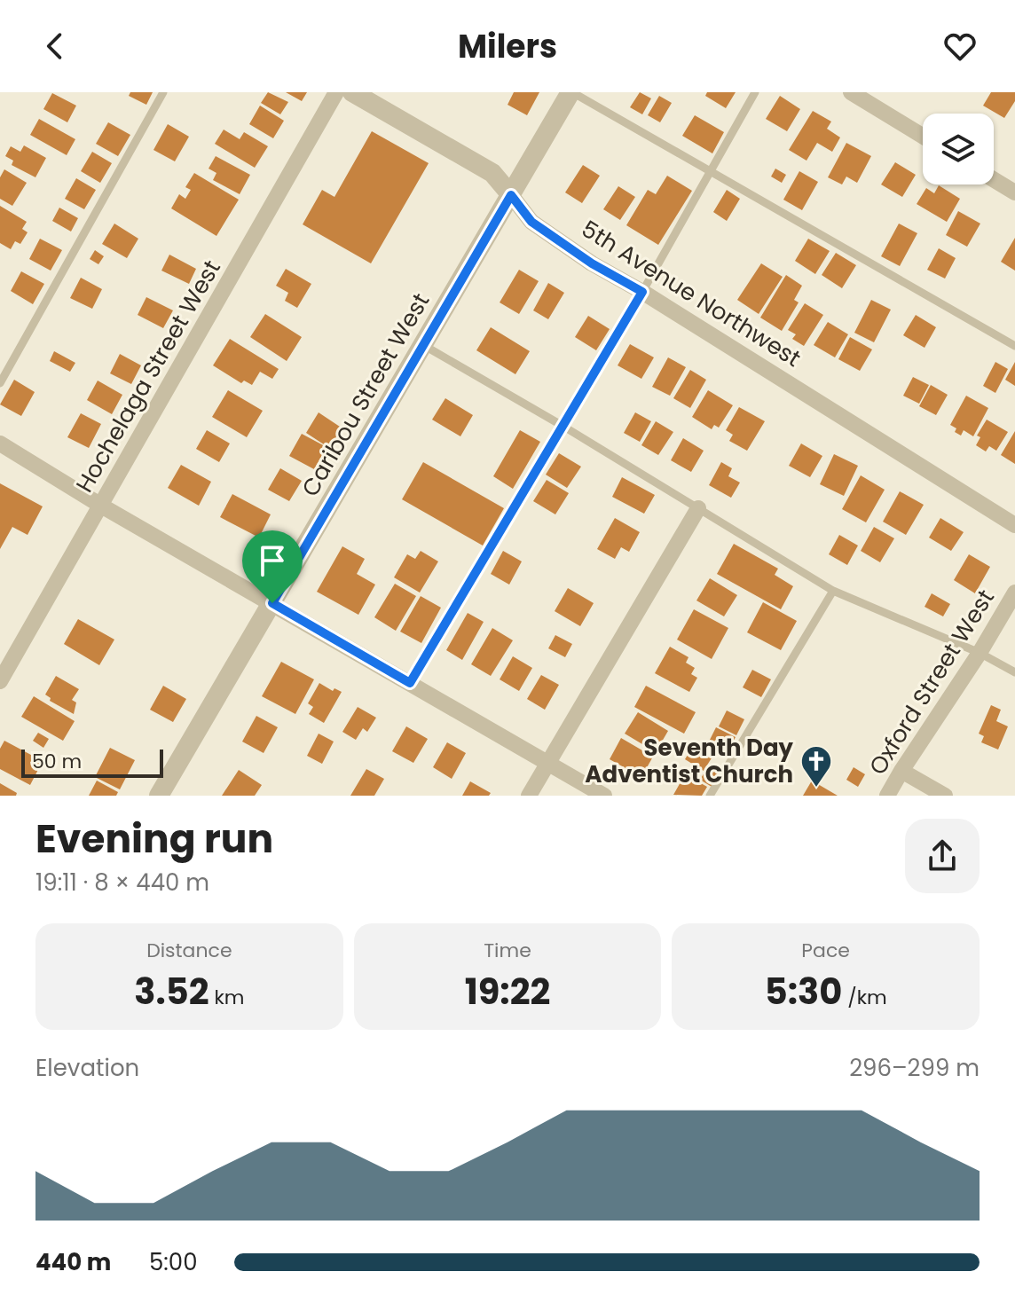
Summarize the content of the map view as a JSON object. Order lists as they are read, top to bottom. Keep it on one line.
{"streets":{"street":["5th Avenue Northwest","Hochelaga Street West","Caribou Street West","Oxford Street West"]},"crossings":[["5th Avenue Northwest","Caribou Street West"]],"places":{"church":["Seventh Day Adventist Church"]},"scale_bar":"50 m","page":{"header":"Milers","scale":"50 m","heading":["Evening run","19:11 · 8 × 440 m"],"stats":[["Distance","3.52 km"],["Time","19:22"],["Pace","5:30 /km"]],"chart":["Elevation","296–299 m"],"list":[{"name":"440 m","note":"5:00"}]}}
